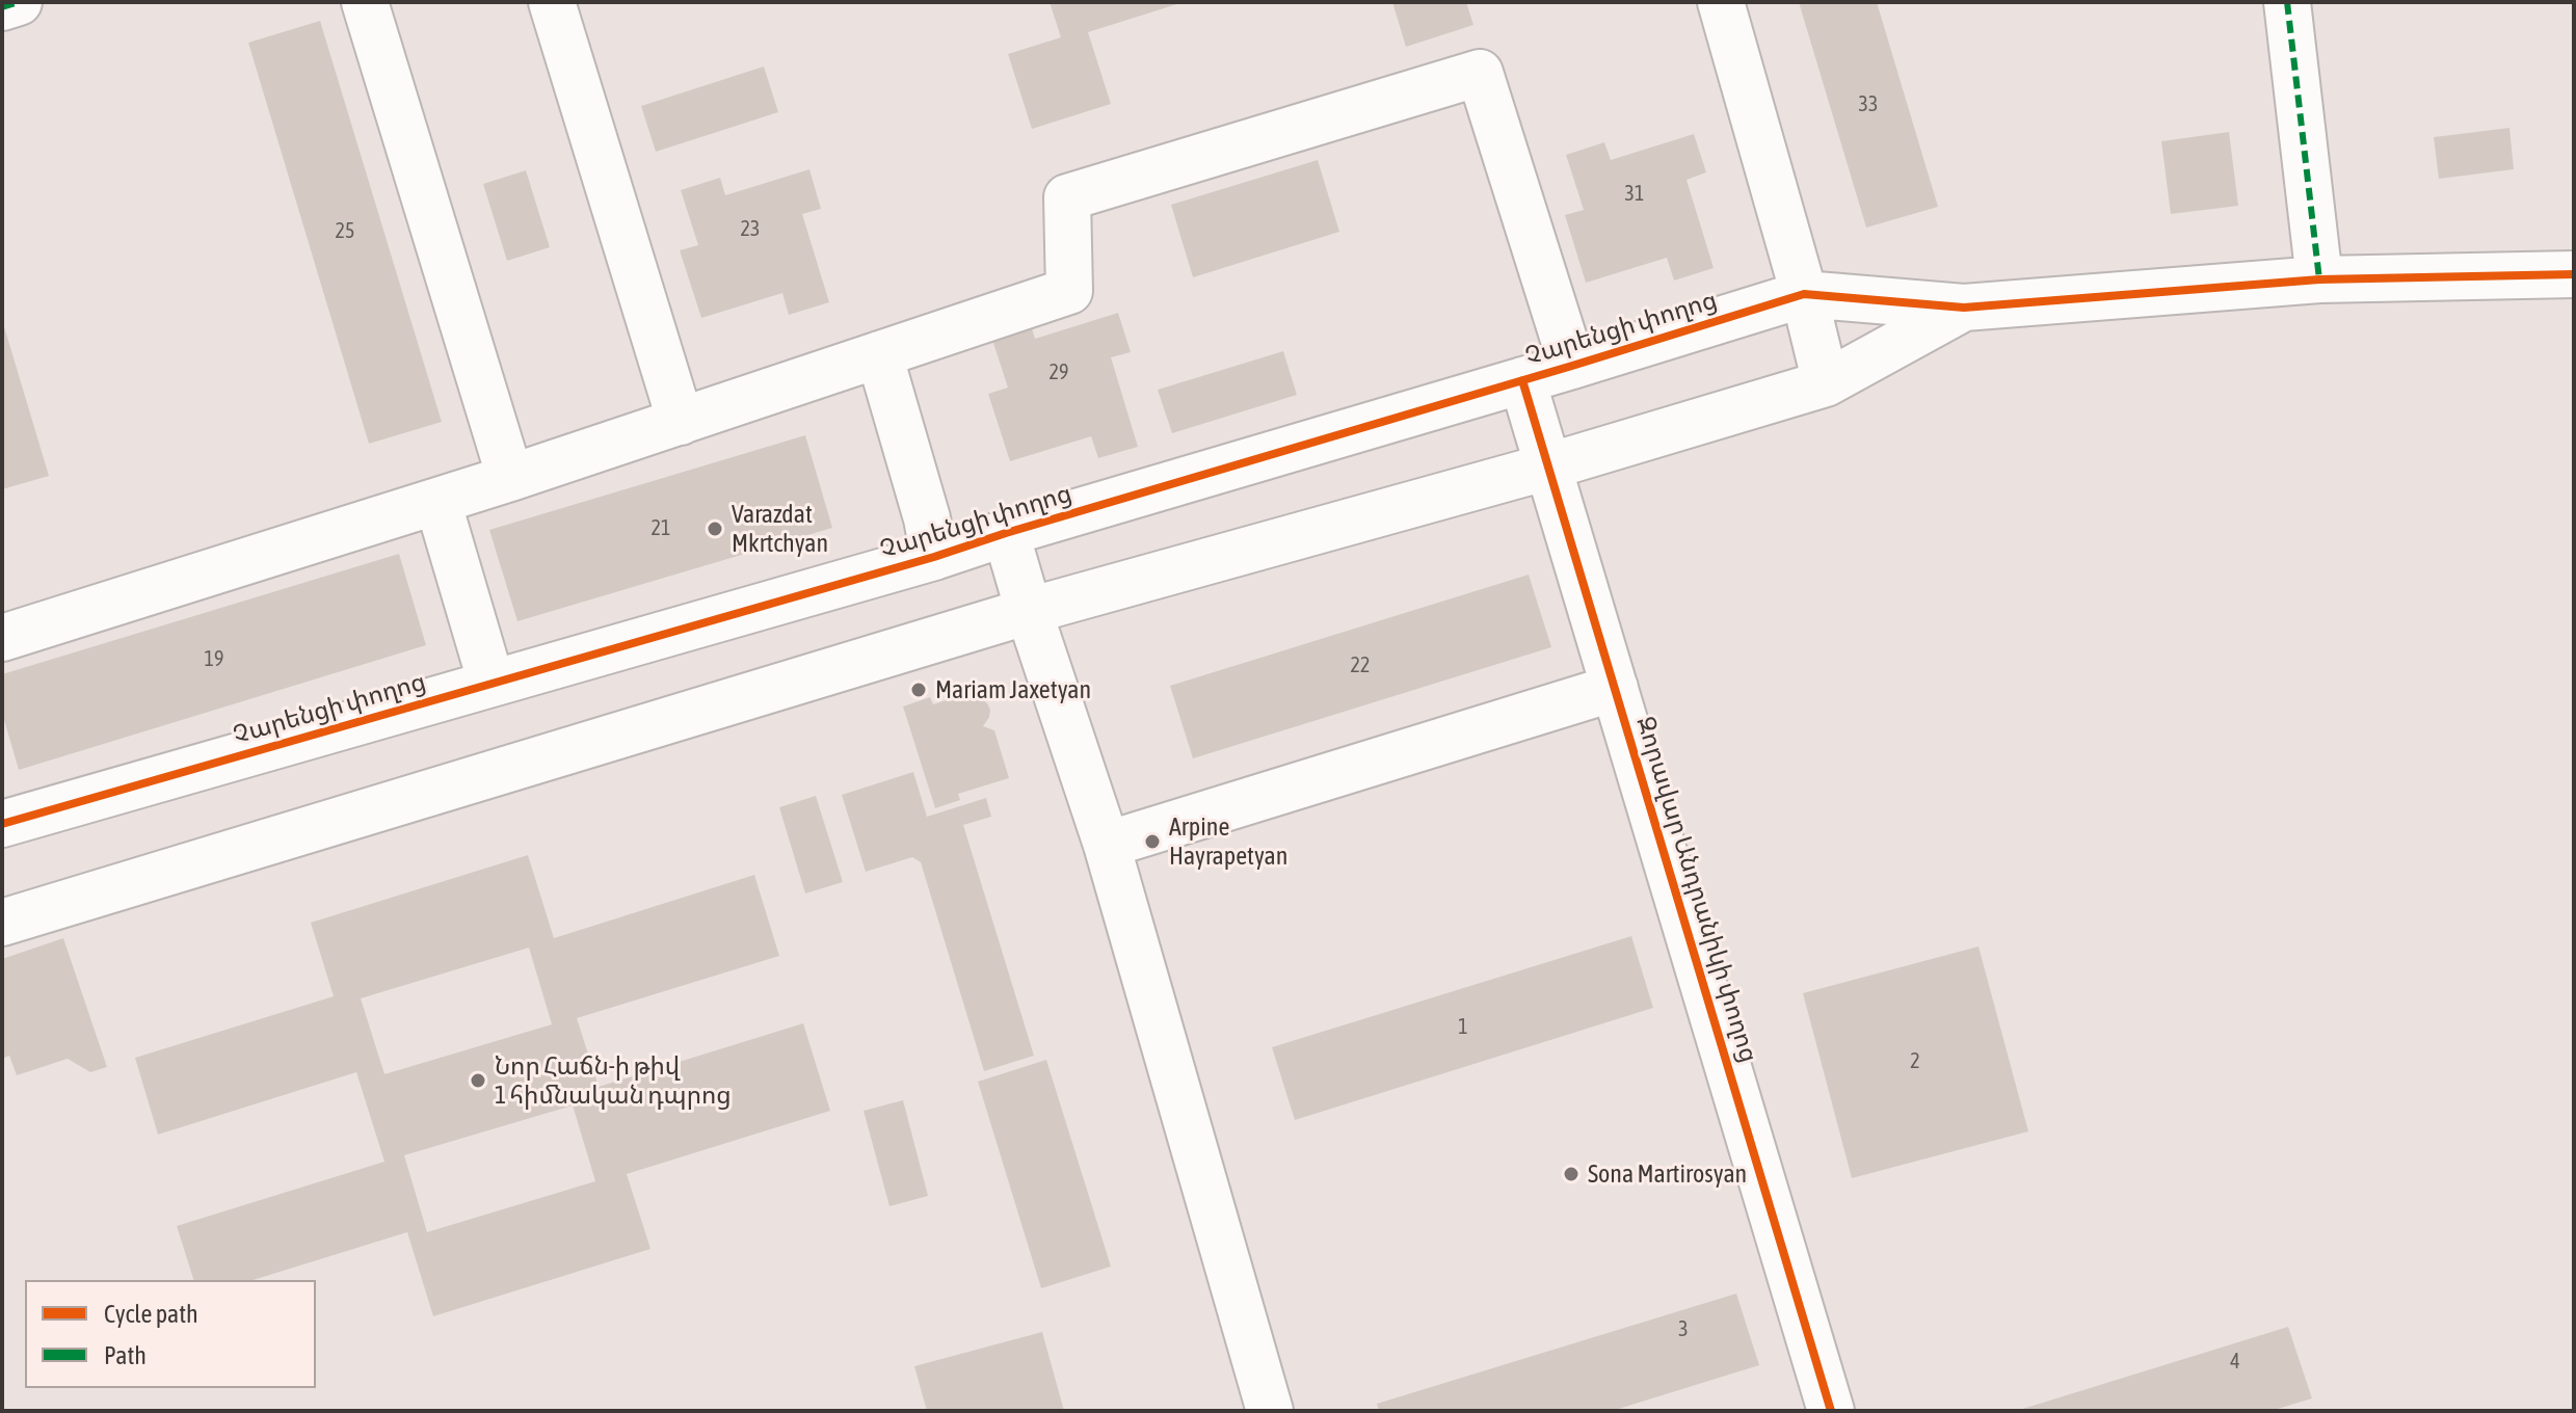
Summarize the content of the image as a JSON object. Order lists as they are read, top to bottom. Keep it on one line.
{"streets":{"street":["Չարենցի փողոց","Զորավար Անդրանիկի փողոց"]},"crossings":[["Չարենցի փողոց","Զորավար Անդրանիկի փողոց"]],"places":["Varazdat Mkrtchyan","Mariam Jaxetyan","Arpine Hayrapetyan","Նոր Հաճն-ի թիվ 1 հիմնական դպրոց","Sona Martirosyan"],"house_numbers":["33","31","23","25","29","21","19","22","1","2","3","4"],"legend":["Cycle path","Path"]}
